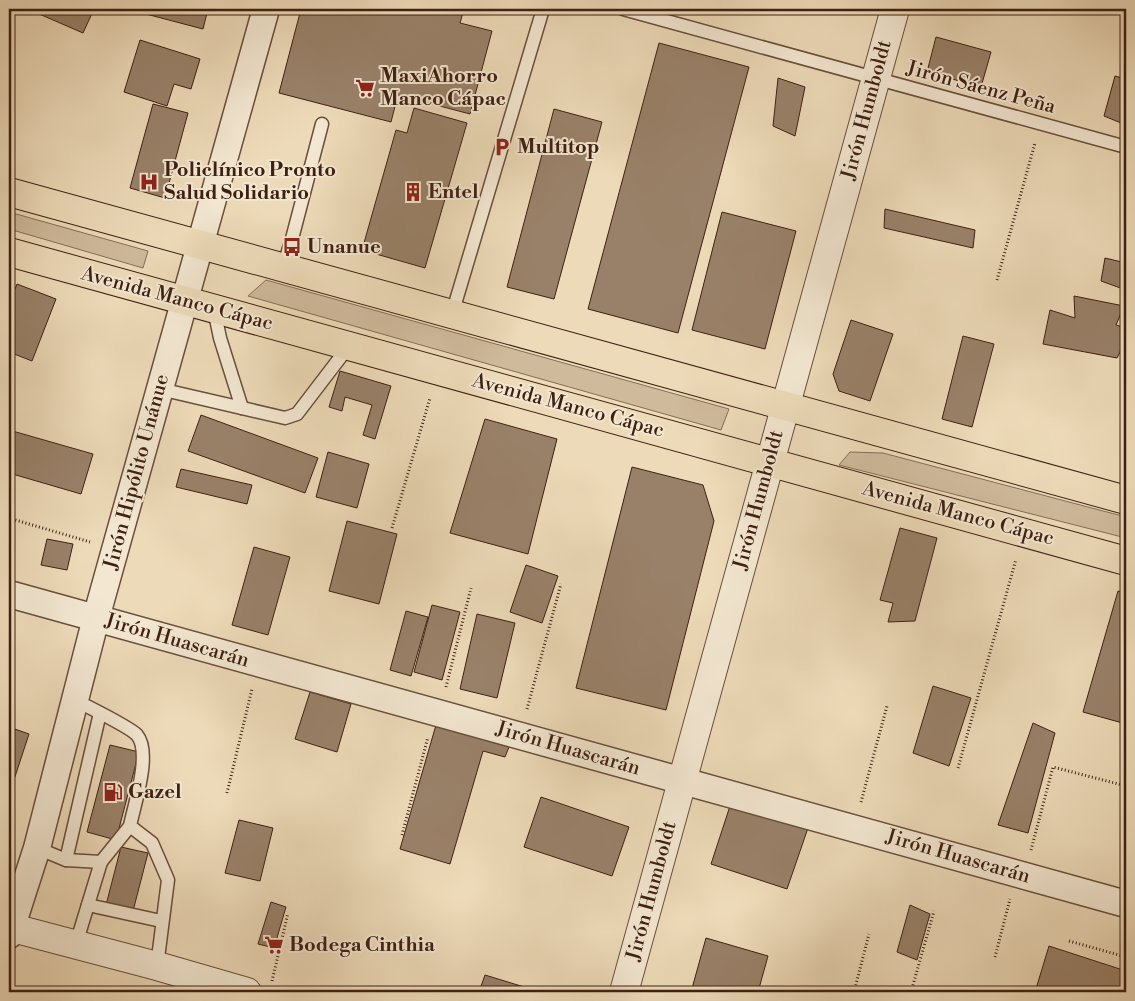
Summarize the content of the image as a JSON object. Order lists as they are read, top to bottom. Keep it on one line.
{"streets":{"main road":["Avenida Manco Cápac"],"street":["Jirón Humboldt","Jirón Hipólito Unánue","Jirón Huascarán"],"lane":["Jirón Sáenz Peña"]},"crossings":[["Jirón Sáenz Peña","Jirón Humboldt"],["Jirón Humboldt","Avenida Manco Cápac"],["Jirón Humboldt","Jirón Huascarán"],["Avenida Manco Cápac","Jirón Hipólito Unánue"],["Jirón Hipólito Unánue","Jirón Huascarán"]],"places":{"supermarket":["MaxiAhorro Manco Cápac","Bodega Cinthia"],"parking":["Multitop"],"hospital":["Policlínico Pronto Salud Solidario"],"building":["Entel"],"bus stop":["Unanue"],"fuel station":["Gazel"]}}
